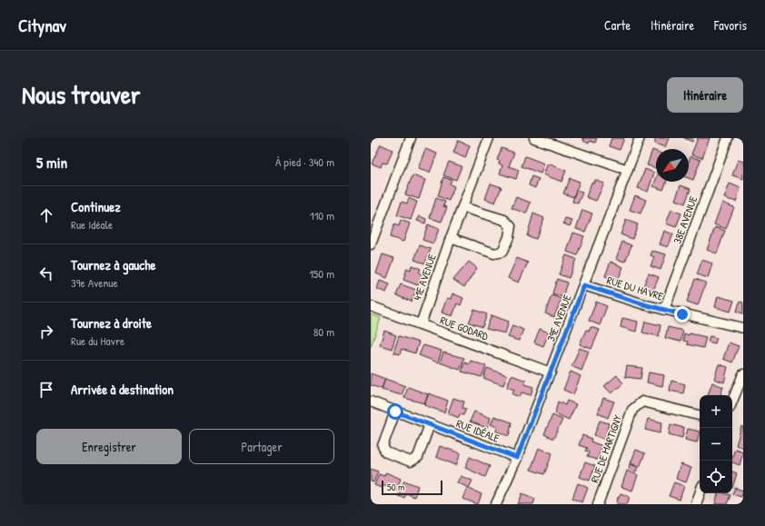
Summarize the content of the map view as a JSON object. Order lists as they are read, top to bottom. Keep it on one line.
{"streets":{"street":["38E AVENUE","41E AVENUE","RUE DU HAVRE","39E AVENUE","RUE GODARD","RUE IDÉALE","RUE DE MARTIGNY"]},"crossings":[["38E AVENUE","RUE DU HAVRE"],["41E AVENUE","RUE GODARD"],["RUE DU HAVRE","39E AVENUE"],["39E AVENUE","RUE GODARD"],["39E AVENUE","RUE IDÉALE"]],"scale_bar":"50 m","north":"bottom left","page":{"header":"Citynav","nav":["Carte","Itinéraire","Favoris"],"title":"Nous trouver","buttons":["Itinéraire",["Enregistrer","Partager"]],"heading":["5 min","À pied · 340 m"],"list":[["Continuez","Rue Idéale","110 m"],["Tournez à gauche","39e Avenue","150 m"],["Tournez à droite","Rue du Havre","80 m"],"Arrivée à destination"],"map_buttons":["+","−"],"scale":"50 m"}}
